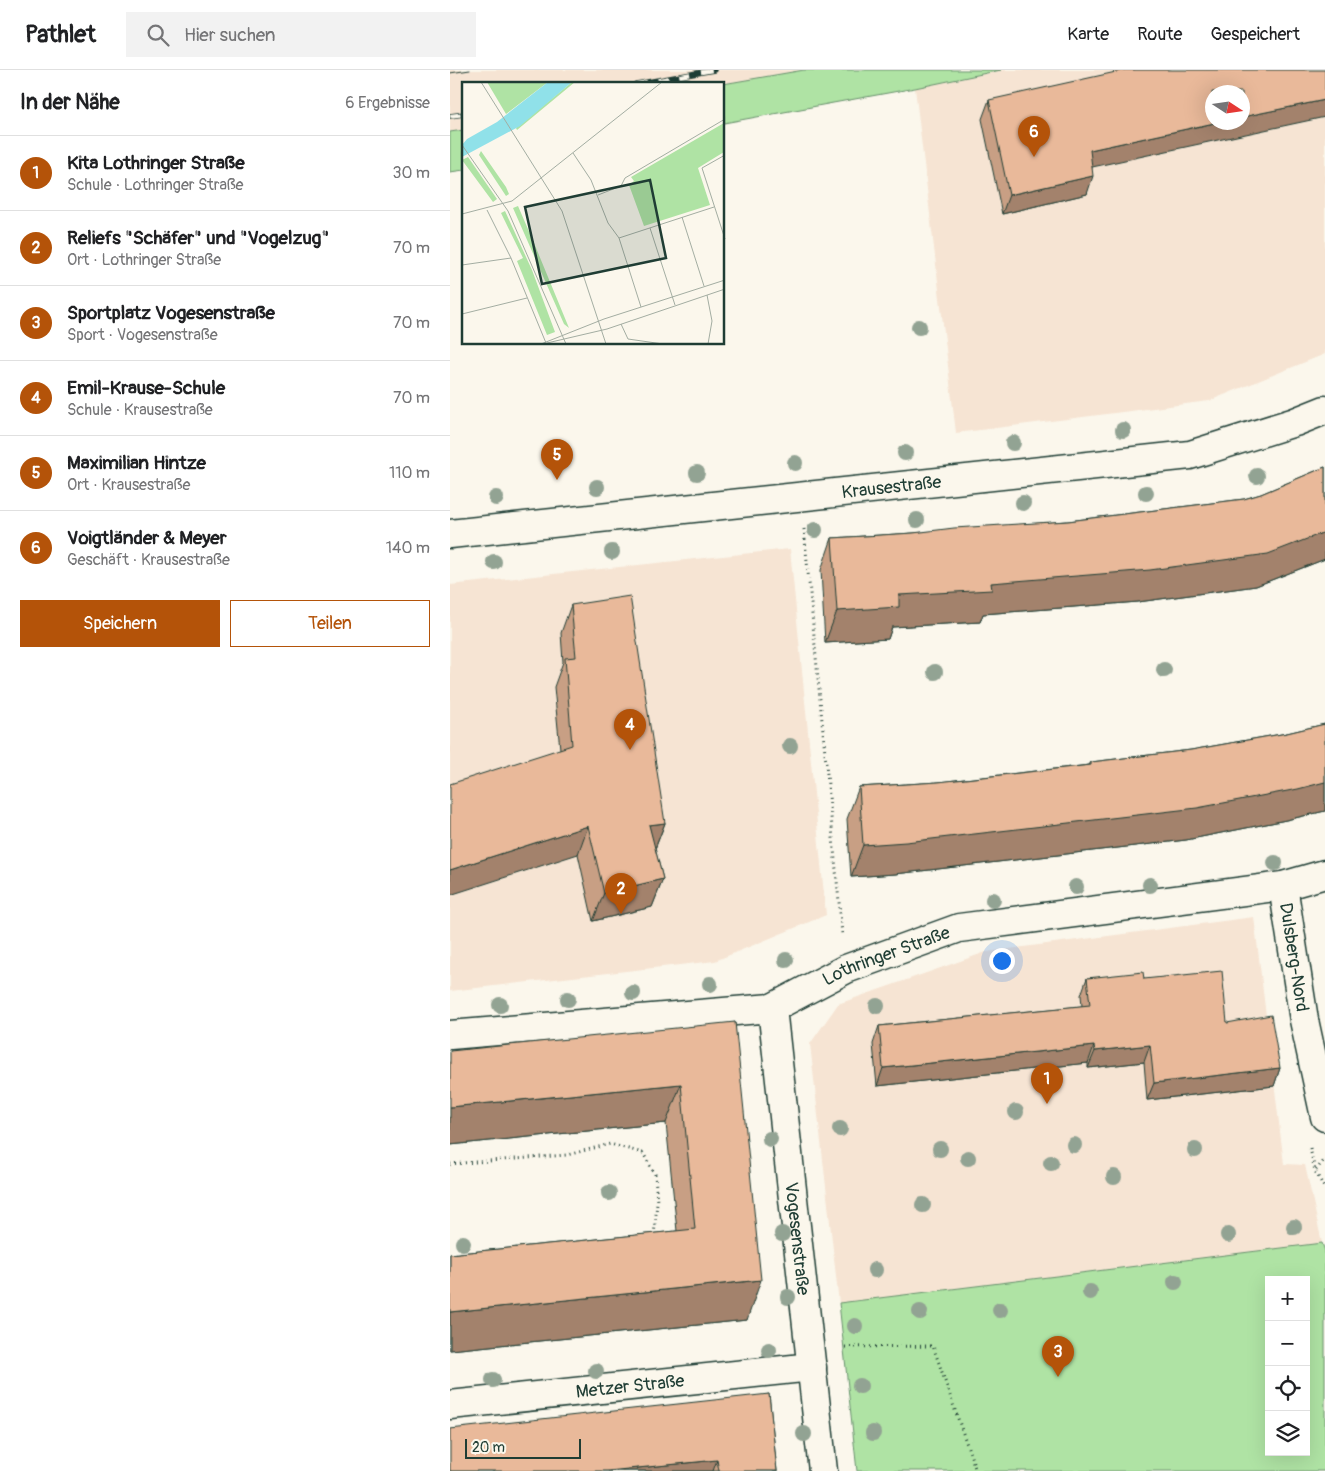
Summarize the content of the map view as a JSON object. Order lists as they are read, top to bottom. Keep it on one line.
{"streets":{"street":["Krausestraße","Lothringer Straße","Dulsberg-Nord","Vogesenstraße","Metzer Straße"]},"crossings":[["Lothringer Straße","Dulsberg-Nord"],["Lothringer Straße","Vogesenstraße"],["Vogesenstraße","Metzer Straße"]],"scale_bar":"20 m","north":"right","page":{"header":"Pathlet","search":"Hier suchen","nav":["Karte","Route","Gespeichert"],"heading":["In der Nähe","6 Ergebnisse"],"pins":["6","5","4","2","1","3"],"list":[{"mark":"1","name":"Kita Lothringer Straße","note":"Schule · Lothringer Straße","value":"30 m"},{"mark":"2","name":"Reliefs \"Schäfer\" und \"Vogelzug\"","note":"Ort · Lothringer Straße","value":"70 m"},{"mark":"3","name":"Sportplatz Vogesenstraße","note":"Sport · Vogesenstraße","value":"70 m"},{"mark":"4","name":"Emil-Krause-Schule","note":"Schule · Krausestraße","value":"70 m"},{"mark":"5","name":"Maximilian Hintze","note":"Ort · Krausestraße","value":"110 m"},{"mark":"6","name":"Voigtländer & Meyer","note":"Geschäft · Krausestraße","value":"140 m"}],"buttons":["Speichern","Teilen"],"map_buttons":["+","−"],"scale":"20 m"}}
